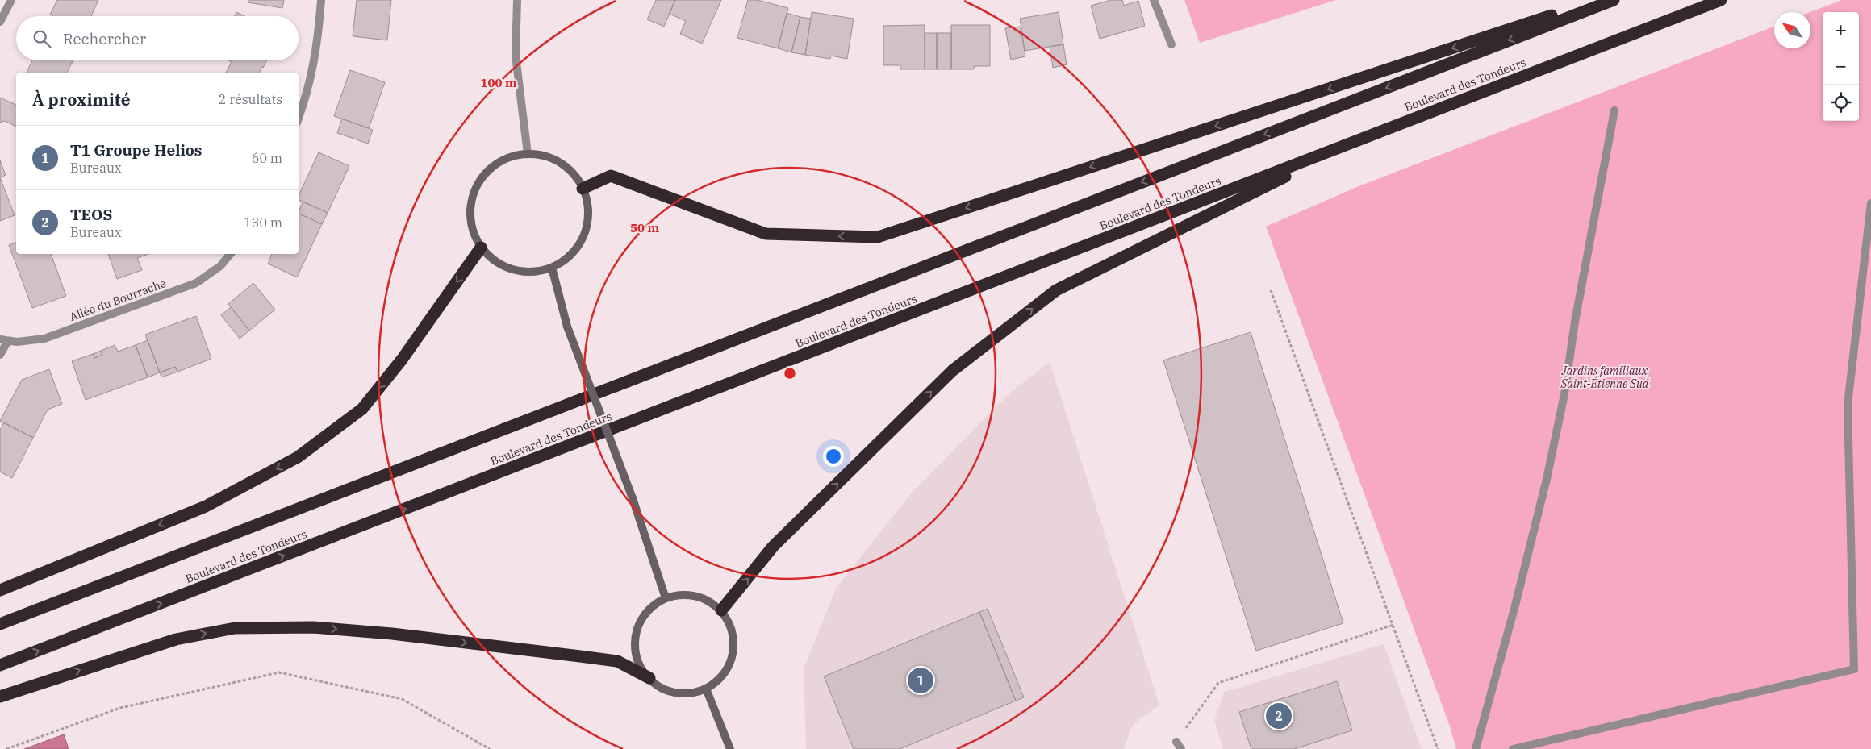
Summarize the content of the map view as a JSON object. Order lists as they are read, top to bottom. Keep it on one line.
{"streets":{"highway":["Boulevard des Tondeurs"],"street":["Allée du Bourrache"]},"parks":["Jardins familiaux Saint-Étienne Sud"],"north":"top left","page":{"map_buttons":["+","−"],"search":"Rechercher","heading":["À proximité","2 résultats"],"list":[{"mark":"1","name":"T1 Groupe Helios","note":"Bureaux","value":"60 m"},{"mark":"2","name":"TEOS","note":"Bureaux","value":"130 m"}],"pins":["1","2"]},"rings":["100 m","50 m"]}
